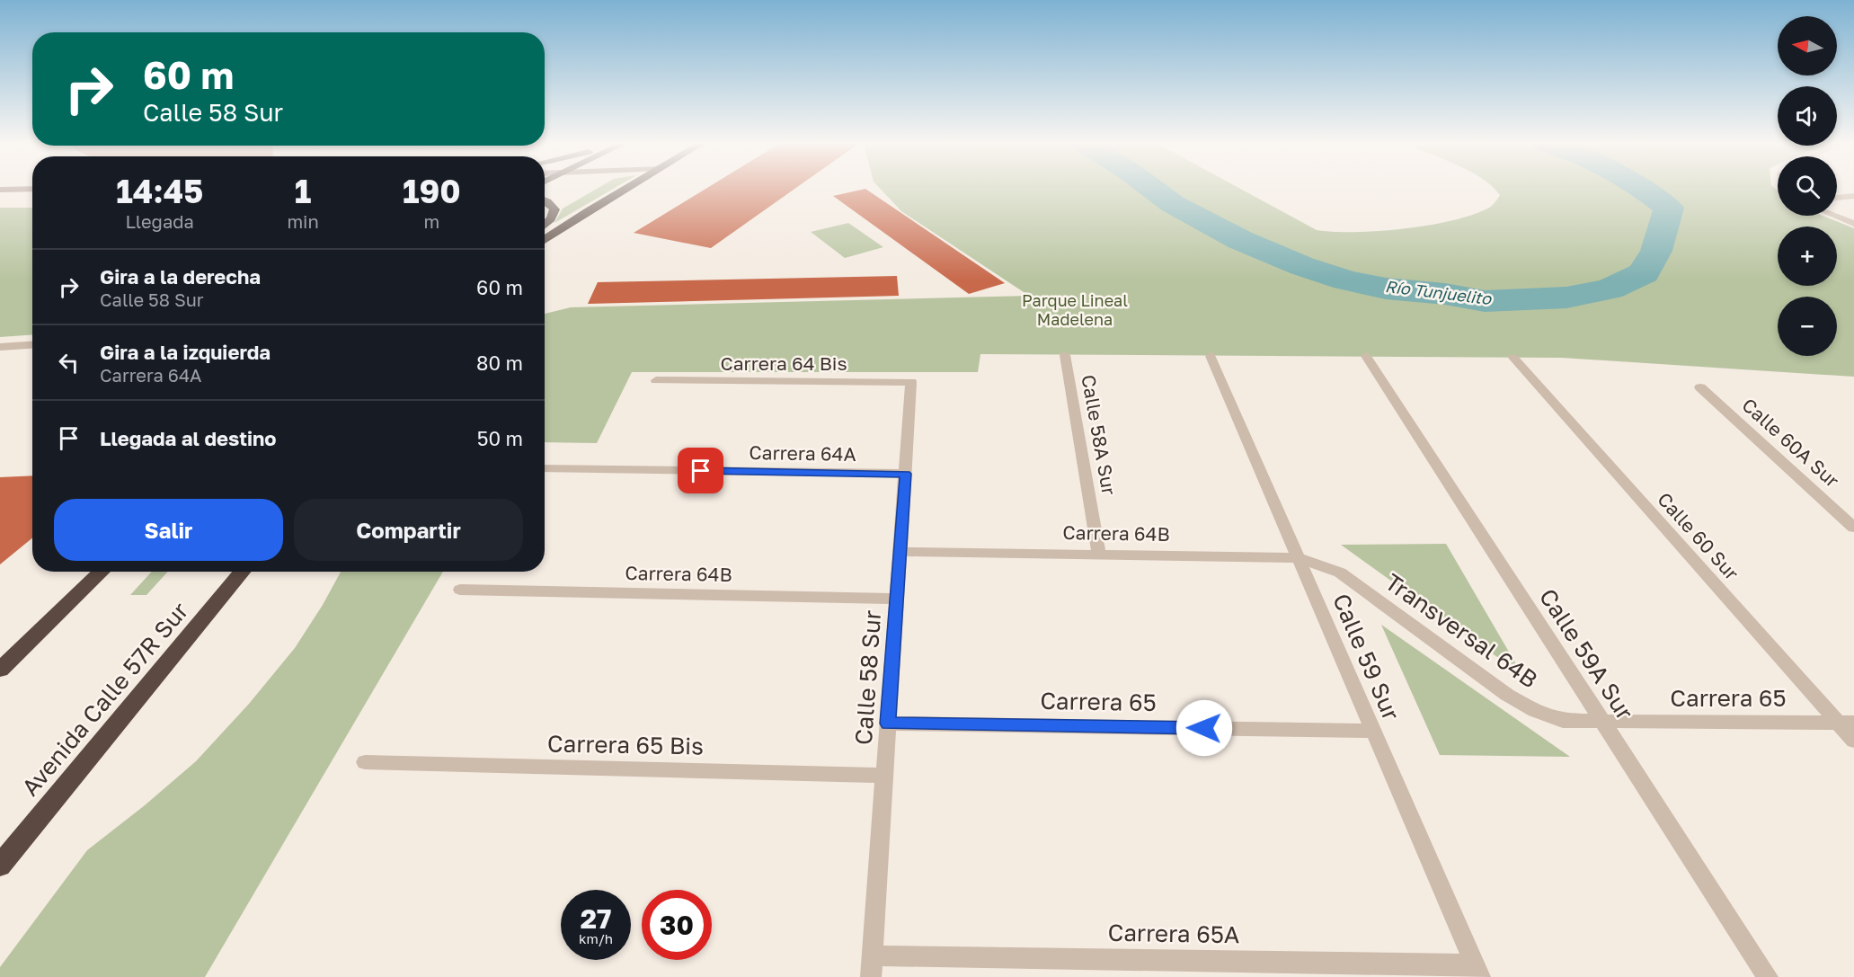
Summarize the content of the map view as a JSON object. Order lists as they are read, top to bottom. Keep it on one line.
{"streets":{"highway":["Avenida Calle 57R Sur"],"street":["Carrera 64 Bis","Calle 58A Sur","Calle 60A Sur","Carrera 64A","Carrera 64B","Calle 60 Sur","Transversal 64B","Calle 59A Sur","Calle 59 Sur","Calle 58 Sur","Carrera 65","Carrera 65 Bis","Carrera 65A"]},"crossings":[["Carrera 64 Bis","Calle 58 Sur"],["Calle 58A Sur","Carrera 64B"],["Carrera 64A","Calle 58 Sur"],["Carrera 64B","Transversal 64B"],["Carrera 64B","Calle 59 Sur"],["Carrera 64B","Calle 58 Sur"],["Calle 60 Sur","Carrera 65"],["Transversal 64B","Calle 59A Sur"],["Transversal 64B","Calle 59 Sur"],["Transversal 64B","Carrera 65"],["Calle 59A Sur","Carrera 65"],["Calle 59 Sur","Carrera 65"],["Calle 59 Sur","Carrera 65A"],["Calle 58 Sur","Carrera 65"],["Calle 58 Sur","Carrera 65 Bis"],["Calle 58 Sur","Carrera 65A"]],"water":["Río Tunjuelito"],"parks":["Parque Lineal Madelena"],"north":"left","page":{"map_buttons":["+","−"],"turn":["60 m","Calle 58 Sur"],"eta":["14:45","Llegada","1","min","190","m"],"list":[{"name":"Gira a la derecha","note":"Calle 58 Sur","value":"60 m"},{"name":"Gira a la izquierda","note":"Carrera 64A","value":"80 m"},{"name":"Llegada al destino","value":"50 m"}],"buttons":["Salir","Compartir"],"speed":"27 km/h","limit":"30"}}
